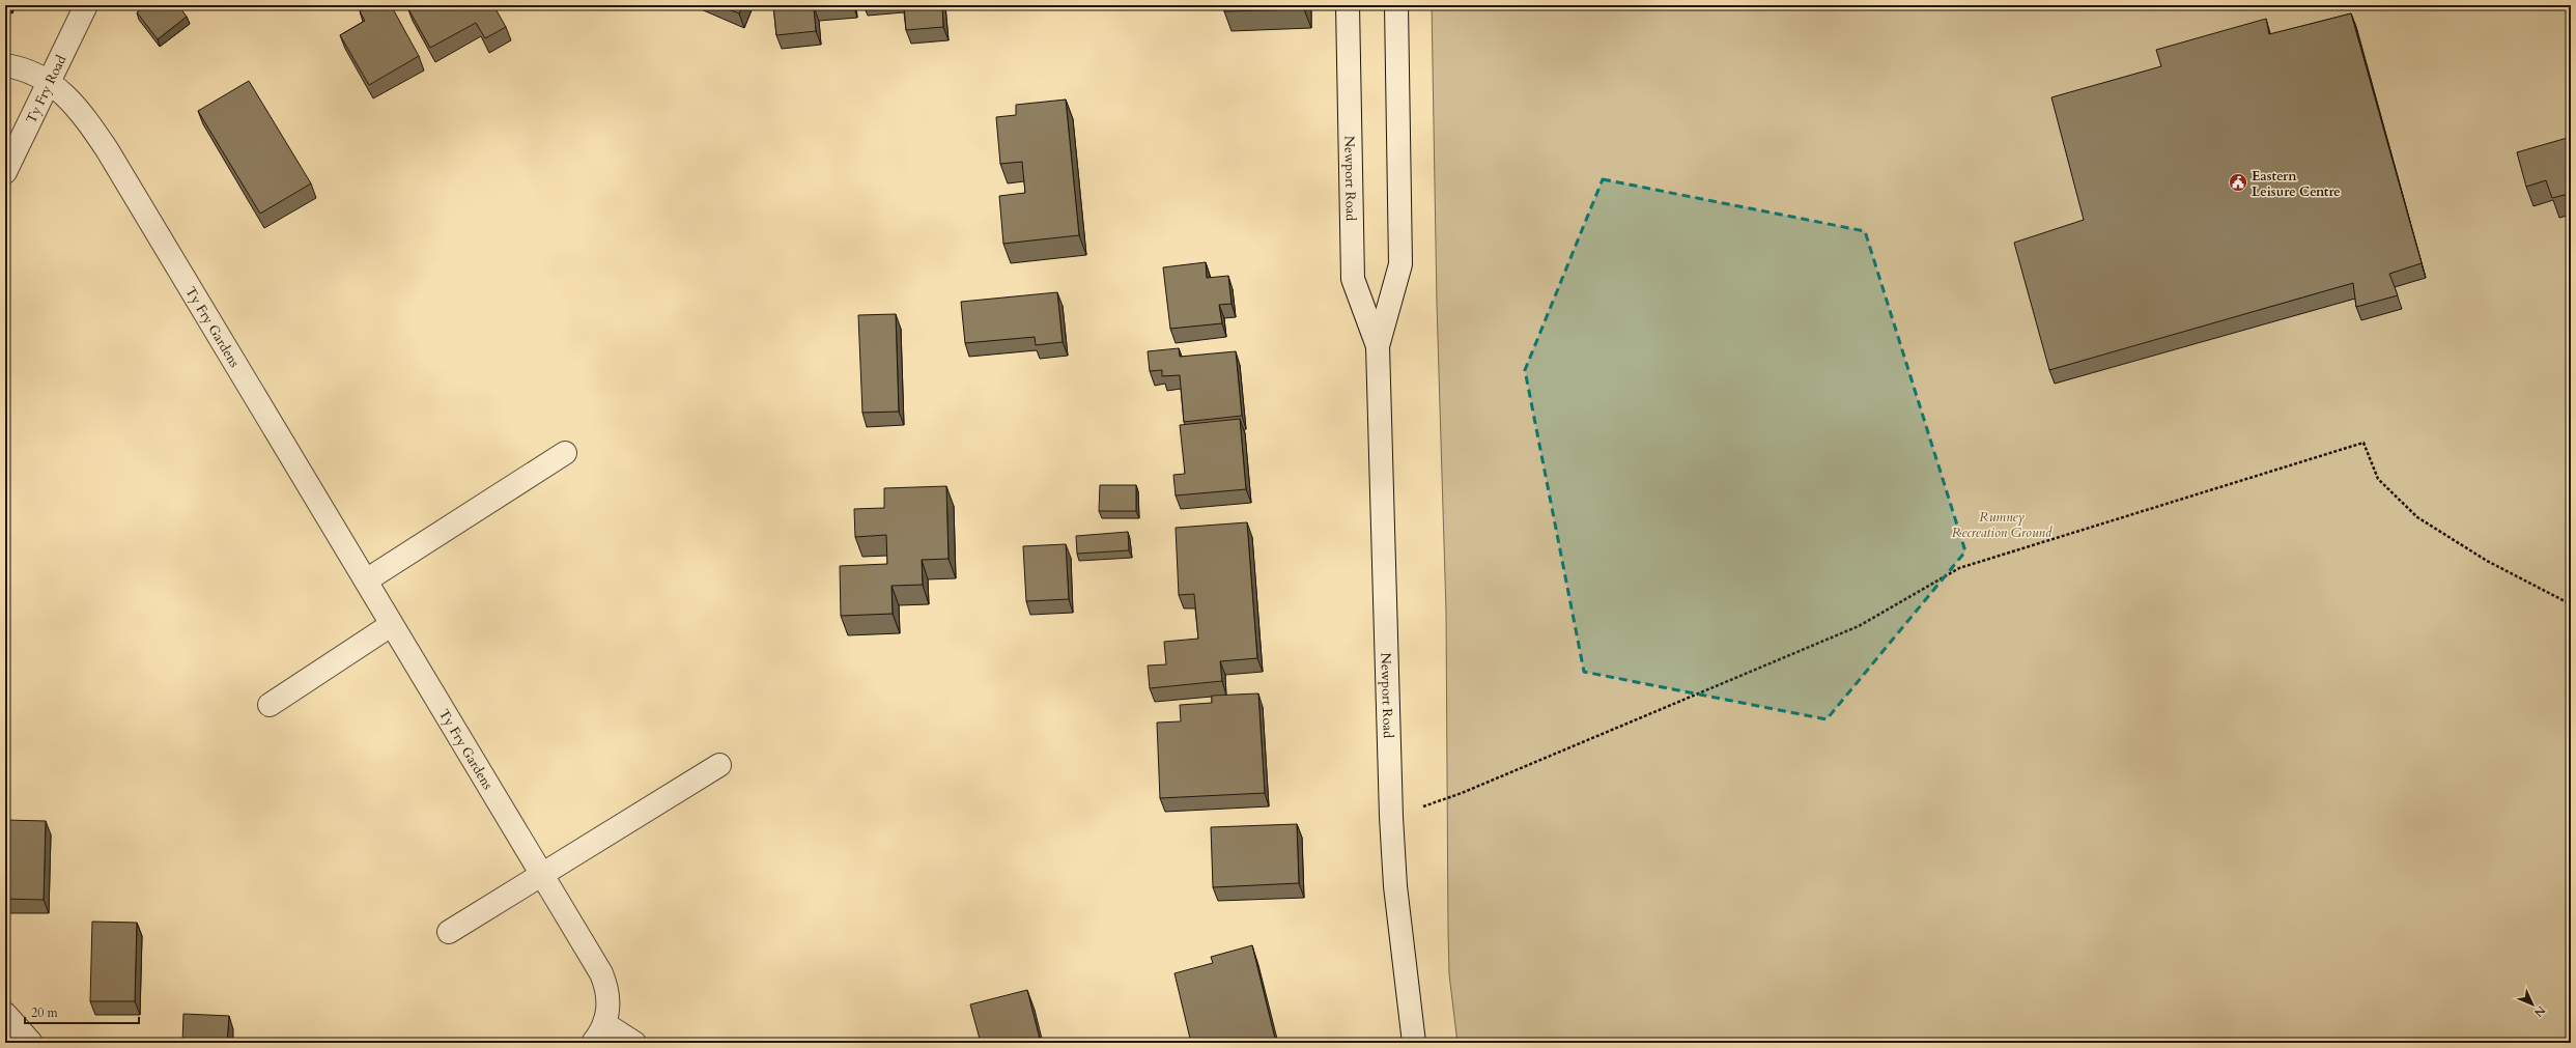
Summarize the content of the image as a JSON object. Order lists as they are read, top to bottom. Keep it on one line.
{"streets":{"street":["Ty Fry Road","Newport Road","Ty Fry Gardens"]},"crossings":[["Ty Fry Road","Ty Fry Gardens"]],"parks":["Rumney Recreation Ground"],"places":{"public building":["Eastern Leisure Centre"]},"scale_bar":"20 m","north":"bottom right"}
